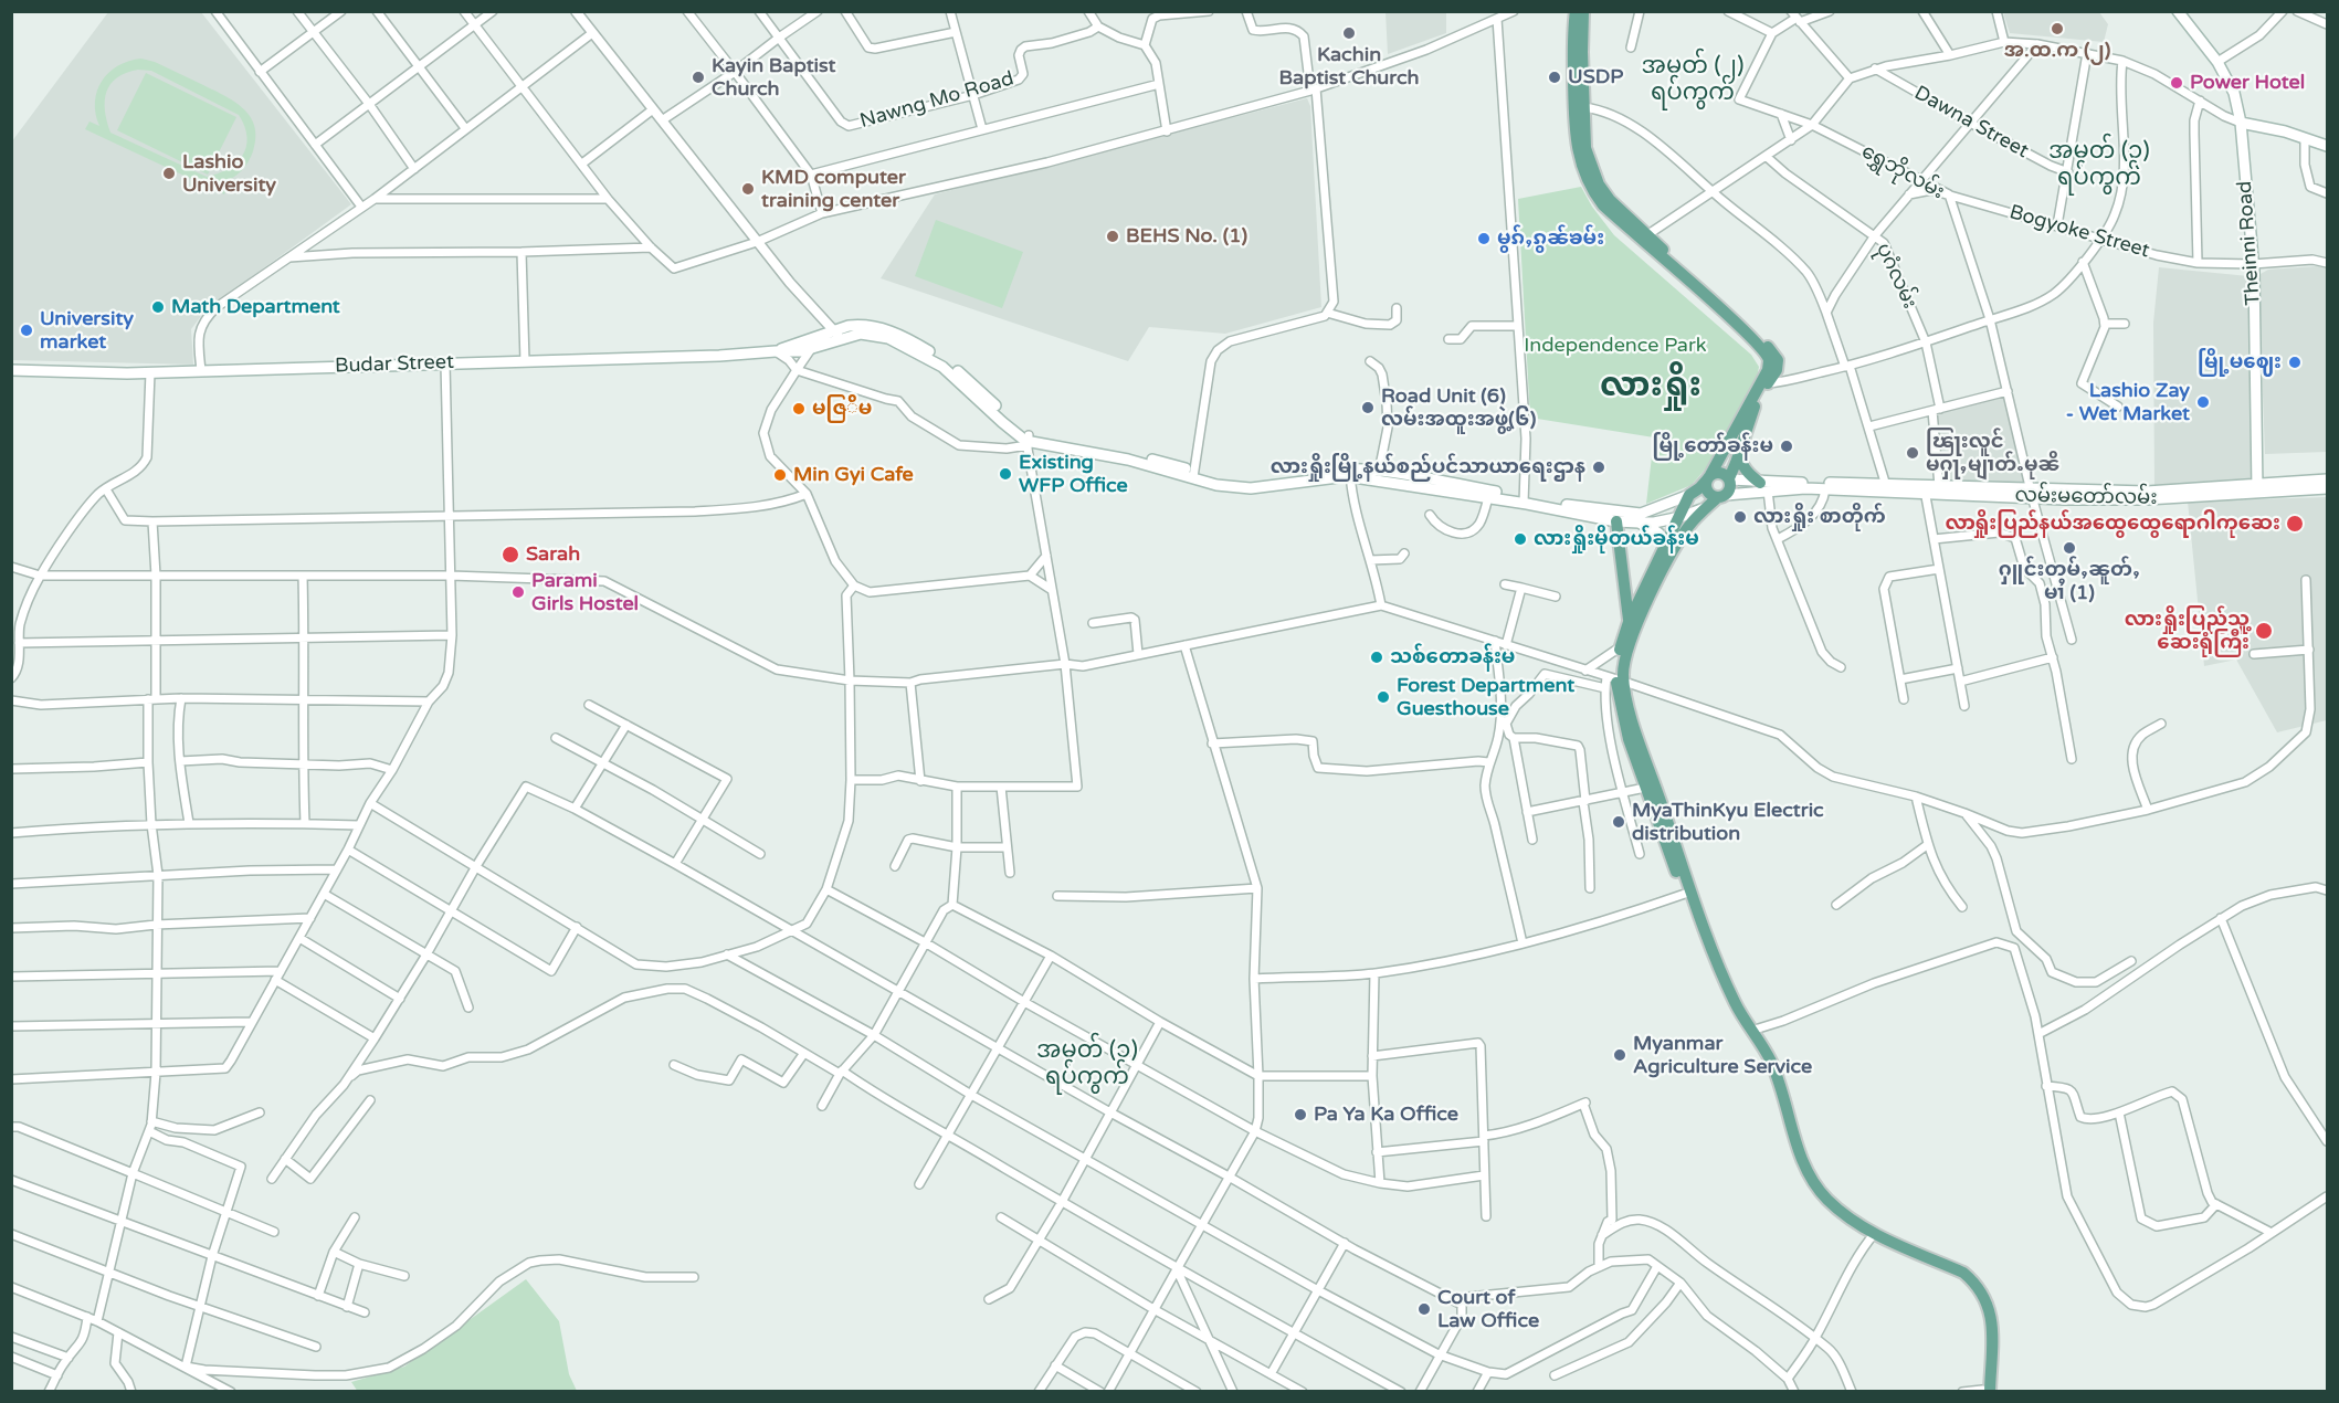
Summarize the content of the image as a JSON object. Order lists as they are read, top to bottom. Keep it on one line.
{"streets":{"main road":["Theinni Road","Budar Street","လမ်းမတော်လမ်း"],"street":["Nawng Mo Road","Dawna Street","ရွှေဘိုလမ်း","Bogyoke Street","ပုဂံလမ်း"]},"crossings":[["ရွှေဘိုလမ်း","Bogyoke Street"],["ရွှေဘိုလမ်း","လမ်းမတော်လမ်း"],["Bogyoke Street","Theinni Road"],["Theinni Road","လမ်းမတော်လမ်း"],["ပုဂံလမ်း","လမ်းမတော်လမ်း"]],"districts":["အမှတ် (၂) ရပ်ကွက်","အမှတ် (၃) ရပ်ကွက်","လားရှိုး","အမှတ် (၁) ရပ်ကွက်"],"parks":["Independence Park"],"places":["အ.ထ.က (၂)","Kachin Baptist Church","Kayin Baptist Church","USDP","Power Hotel","Lashio University","KMD computer training center","BEHS No. (1)","မွၵ်ႇၵွၼ်ၶမ်း","Math Department","University market","မြို့မဈေး","Lashio Zay - Wet Market","Road Unit (6) လမ်းအထူးအဖွဲ့(၆)","မဇြ်ိမ","မြို့တော်ခန်းမ","ၽြႃးလူင် မႁႃႇမျၢတ်ႉမုၼိ","လားရှိုးမြို့နယ်စည်ပင်သာယာရေးဌာန","Existing WFP Office","Min Gyi Cafe","လားရှိုး စာတိုက်","လာရှိုးပြည်နယ်အထွေထွေရောဂါကုဆေး","လားရှိုးမိုတယ်ခန်းမ","ႁူင်းတမ်ႇၼူတ်ႇ မၢႆ (1)","Sarah","Parami Girls Hostel","လားရှိုးပြည်သူ့ ဆေးရုံကြီး","သစ်တောခန်းမ","Forest Department Guesthouse","MyaThinKyu Electric distribution","Myanmar Agriculture Service","Pa Ya Ka Office","Court of Law Office"]}
